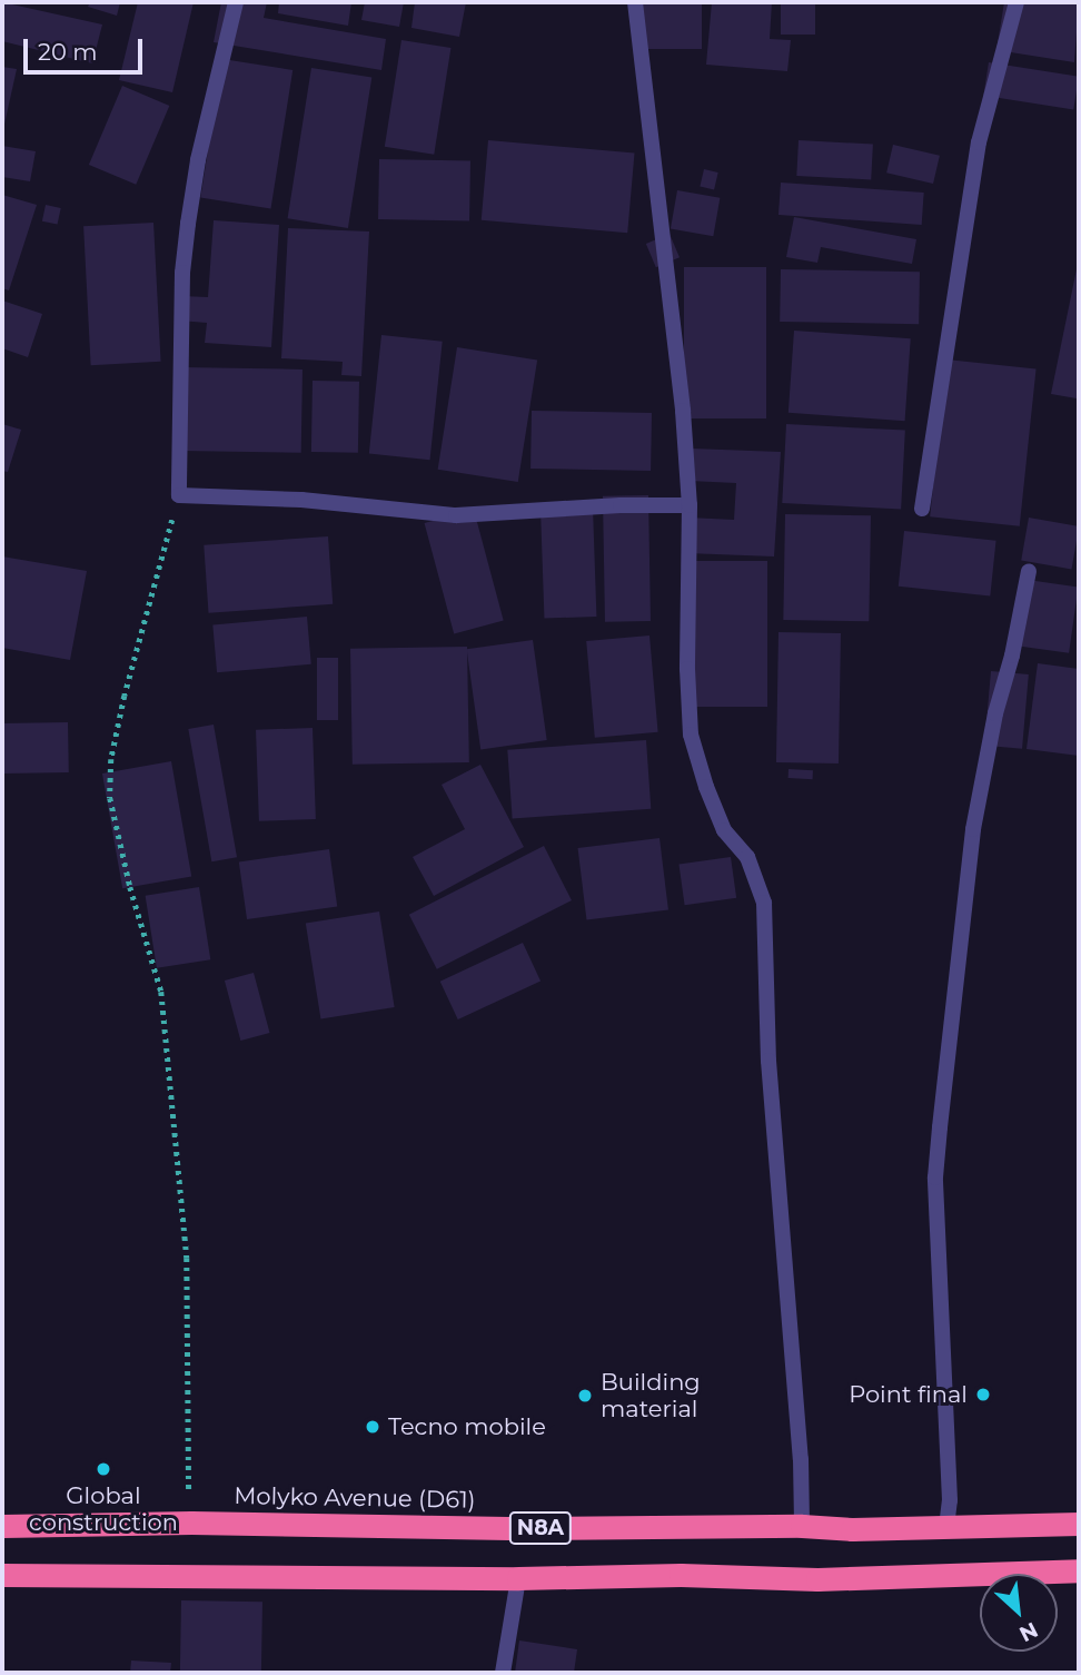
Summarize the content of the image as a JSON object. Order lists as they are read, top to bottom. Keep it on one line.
{"streets":{"highway":["Molyko Avenue (D61)","N8A"]},"places":["Point final","Building material","Tecno mobile","Global construction"],"scale_bar":"20 m","north":"bottom right"}
